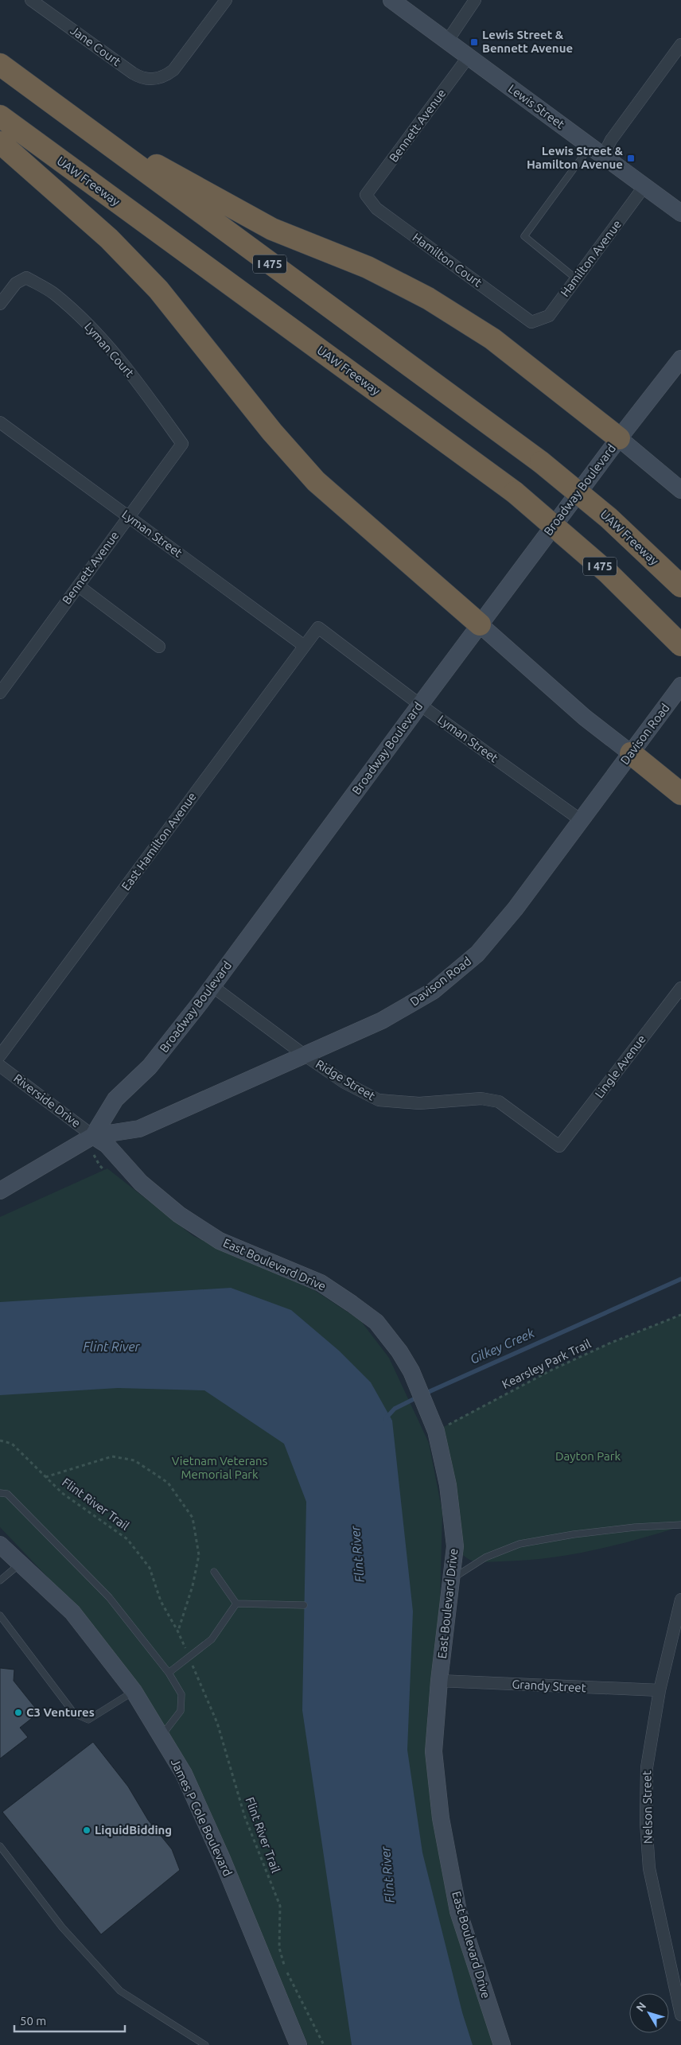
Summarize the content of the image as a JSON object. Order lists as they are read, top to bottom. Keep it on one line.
{"streets":{"highway":["UAW Freeway","I 475"],"main road":["Lewis Street","Broadway Boulevard","Davison Road","East Boulevard Drive","James P Cole Boulevard"],"street":["Jane Court","Bennett Avenue","Hamilton Avenue","Hamilton Court","Lyman Court","Lyman Street","East Hamilton Avenue","Lingle Avenue","Ridge Street","Riverside Drive","Grandy Street","Nelson Street"],"path":["Kearsley Park Trail","Flint River Trail"]},"crossings":[["Lewis Street","Bennett Avenue"],["Lewis Street","Hamilton Avenue"],["Bennett Avenue","Hamilton Court"],["Bennett Avenue","Lyman Court"],["Bennett Avenue","Lyman Street"],["Hamilton Avenue","Hamilton Court"],["Broadway Boulevard","Lyman Street"],["Broadway Boulevard","Davison Road"],["Broadway Boulevard","Ridge Street"],["Broadway Boulevard","Riverside Drive"],["Broadway Boulevard","East Boulevard Drive"],["Lyman Street","Davison Road"],["Lyman Street","East Hamilton Avenue"],["Davison Road","Ridge Street"],["Davison Road","Riverside Drive"],["Davison Road","East Boulevard Drive"],["Lingle Avenue","Ridge Street"],["Riverside Drive","East Boulevard Drive"],["East Boulevard Drive","Kearsley Park Trail"],["East Boulevard Drive","Grandy Street"],["Grandy Street","Nelson Street"]],"water":["Gilkey Creek","Flint River"],"parks":["Dayton Park","Vietnam Veterans Memorial Park"],"places":{"transit":["Lewis Street & Bennett Avenue","Lewis Street & Hamilton Avenue"],"other":["C3 Ventures","LiquidBidding"]},"scale_bar":"50 m","north":"top left"}
